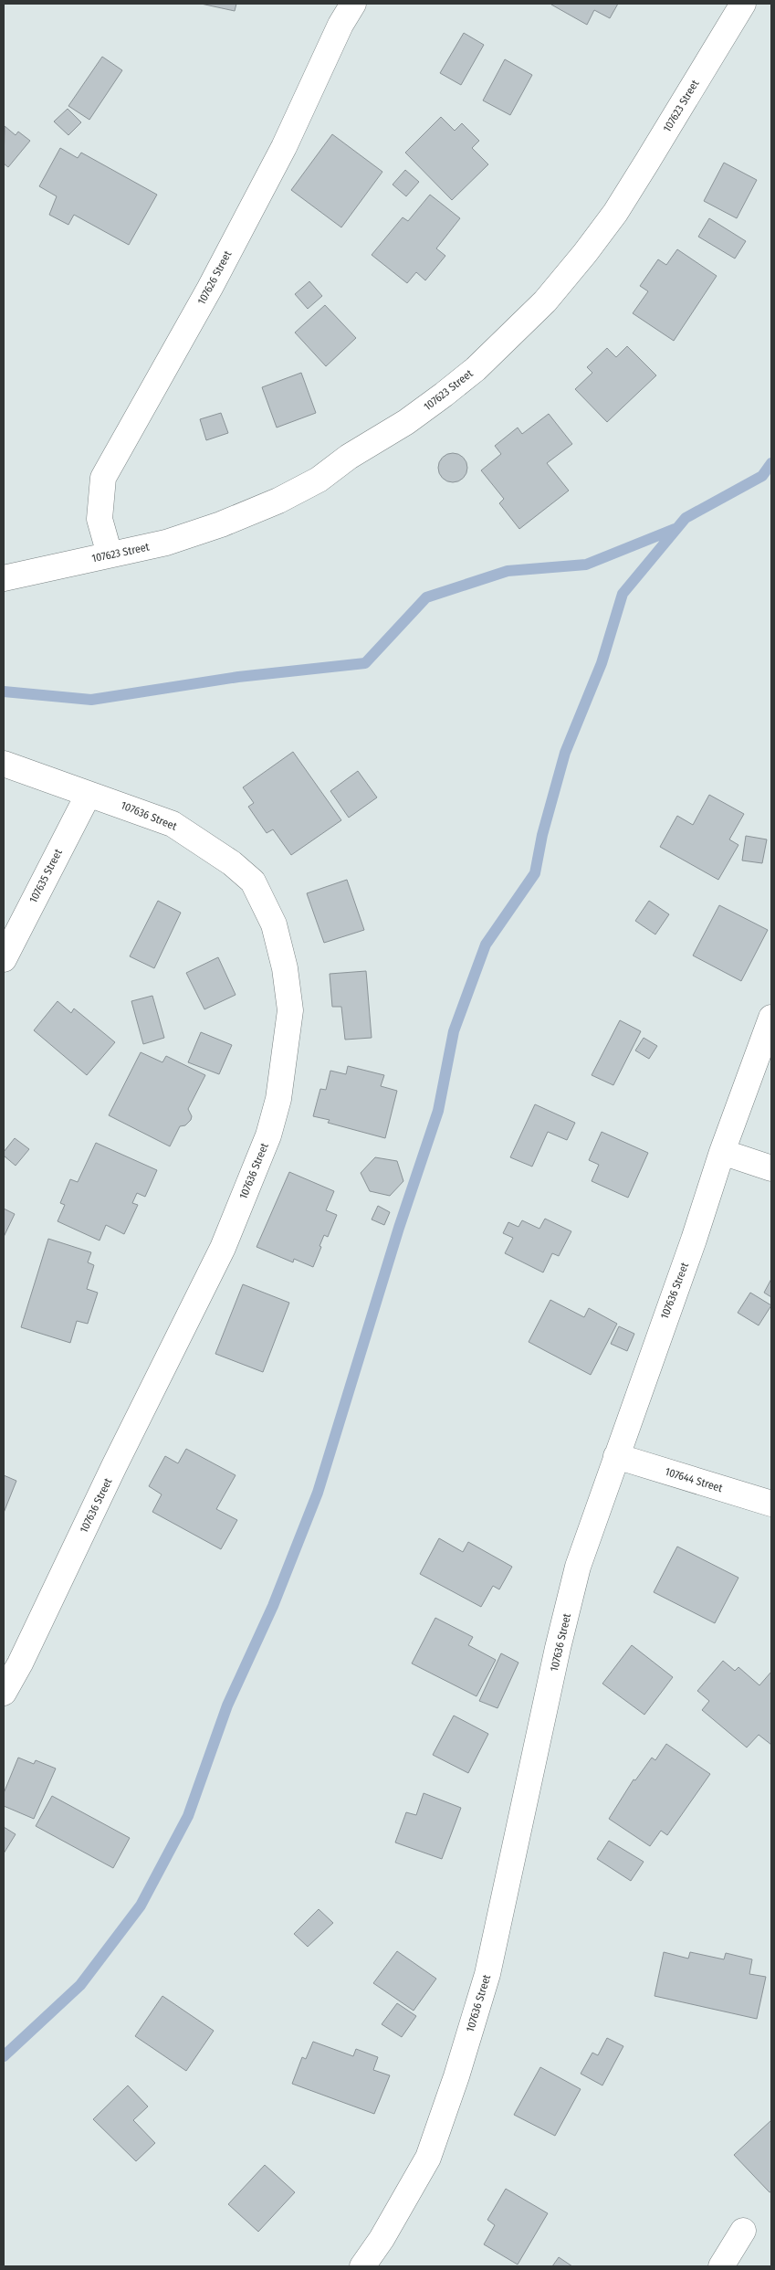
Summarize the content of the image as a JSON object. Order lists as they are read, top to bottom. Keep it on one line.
{"streets":{"street":["107623 Street","107626 Street","107636 Street","107635 Street","107644 Street"]},"crossings":[["107623 Street","107626 Street"],["107636 Street","107635 Street"],["107636 Street","107644 Street"]]}
